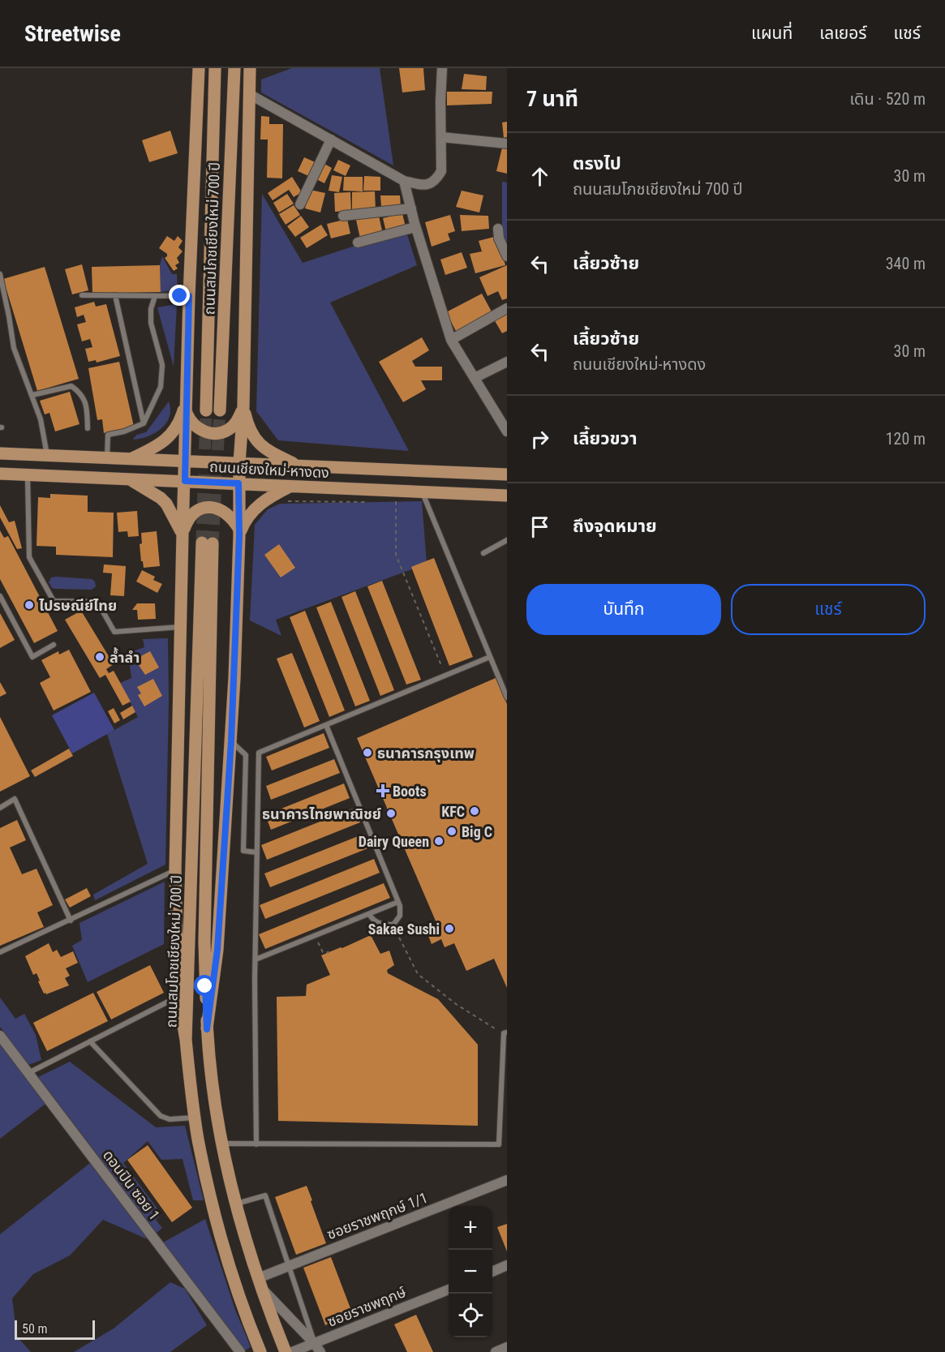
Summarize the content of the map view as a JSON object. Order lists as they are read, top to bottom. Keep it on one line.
{"streets":{"main road":["ถนนสมโภชเชียงใหม่ 700 ปี","ถนนเชียงใหม่-หางดง"],"street":["ดอนปิน ซอย 1","ซอยราชพฤกษ์ 1/1","ซอยราชพฤกษ์"]},"crossings":[["ถนนสมโภชเชียงใหม่ 700 ปี","ซอยราชพฤกษ์ 1/1"]],"places":{"other":["ไปรษณีย์ไทย","ล้ำลำ","ธนาคารกรุงเทพ","KFC","ธนาคารไทยพาณิชย์","Big C","Dairy Queen","Sakae Sushi"],"health":["Boots"]},"scale_bar":"50 m","page":{"header":"Streetwise","nav":["แผนที่","เลเยอร์","แชร์"],"heading":["7 นาที","เดิน · 520 m"],"list":[["ตรงไป","ถนนสมโภชเชียงใหม่ 700 ปี","30 m"],["เลี้ยวซ้าย","340 m"],["เลี้ยวซ้าย","ถนนเชียงใหม่-หางดง","30 m"],["เลี้ยวขวา","120 m"],"ถึงจุดหมาย"],"buttons":["บันทึก","แชร์"],"map_buttons":["+","−"],"scale":"50 m"}}
